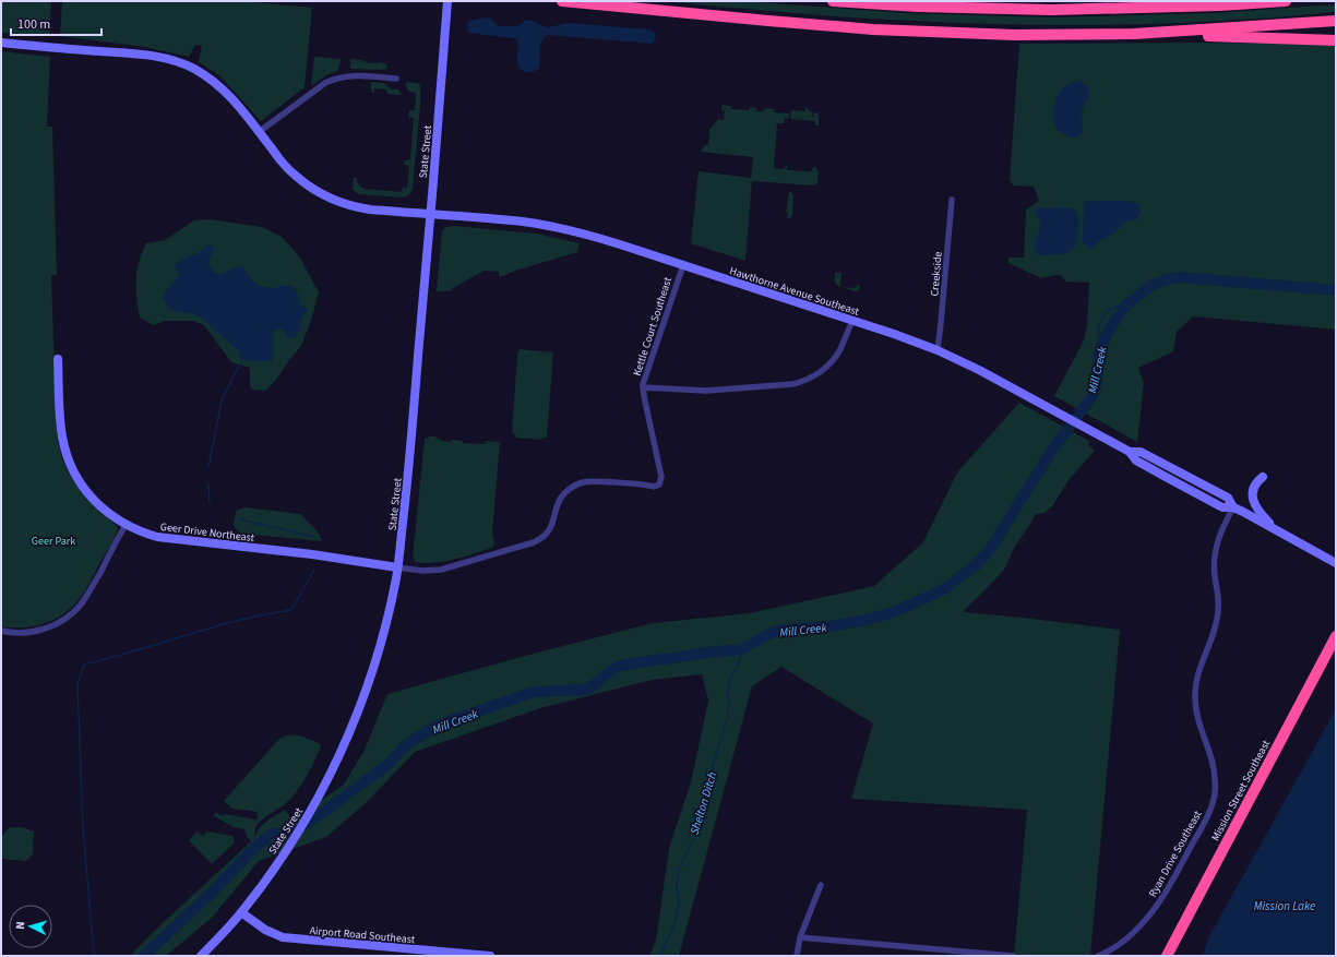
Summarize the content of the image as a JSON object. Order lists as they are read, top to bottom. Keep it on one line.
{"streets":{"highway":["Mission Street Southeast"],"main road":["State Street","Hawthorne Avenue Southeast","Geer Drive Northeast","Airport Road Southeast"],"street":["Creekside","Kettle Court Southeast","Ryan Drive Southeast"]},"crossings":[["State Street","Hawthorne Avenue Southeast"],["State Street","Kettle Court Southeast"],["State Street","Geer Drive Northeast"],["State Street","Airport Road Southeast"],["Creekside","Hawthorne Avenue Southeast"],["Hawthorne Avenue Southeast","Kettle Court Southeast"],["Hawthorne Avenue Southeast","Ryan Drive Southeast"],["Kettle Court Southeast","Geer Drive Northeast"]],"water":["Mill Creek","Shelton Ditch","Mission Lake"],"parks":["Geer Park"],"scale_bar":"100 m","north":"left"}
